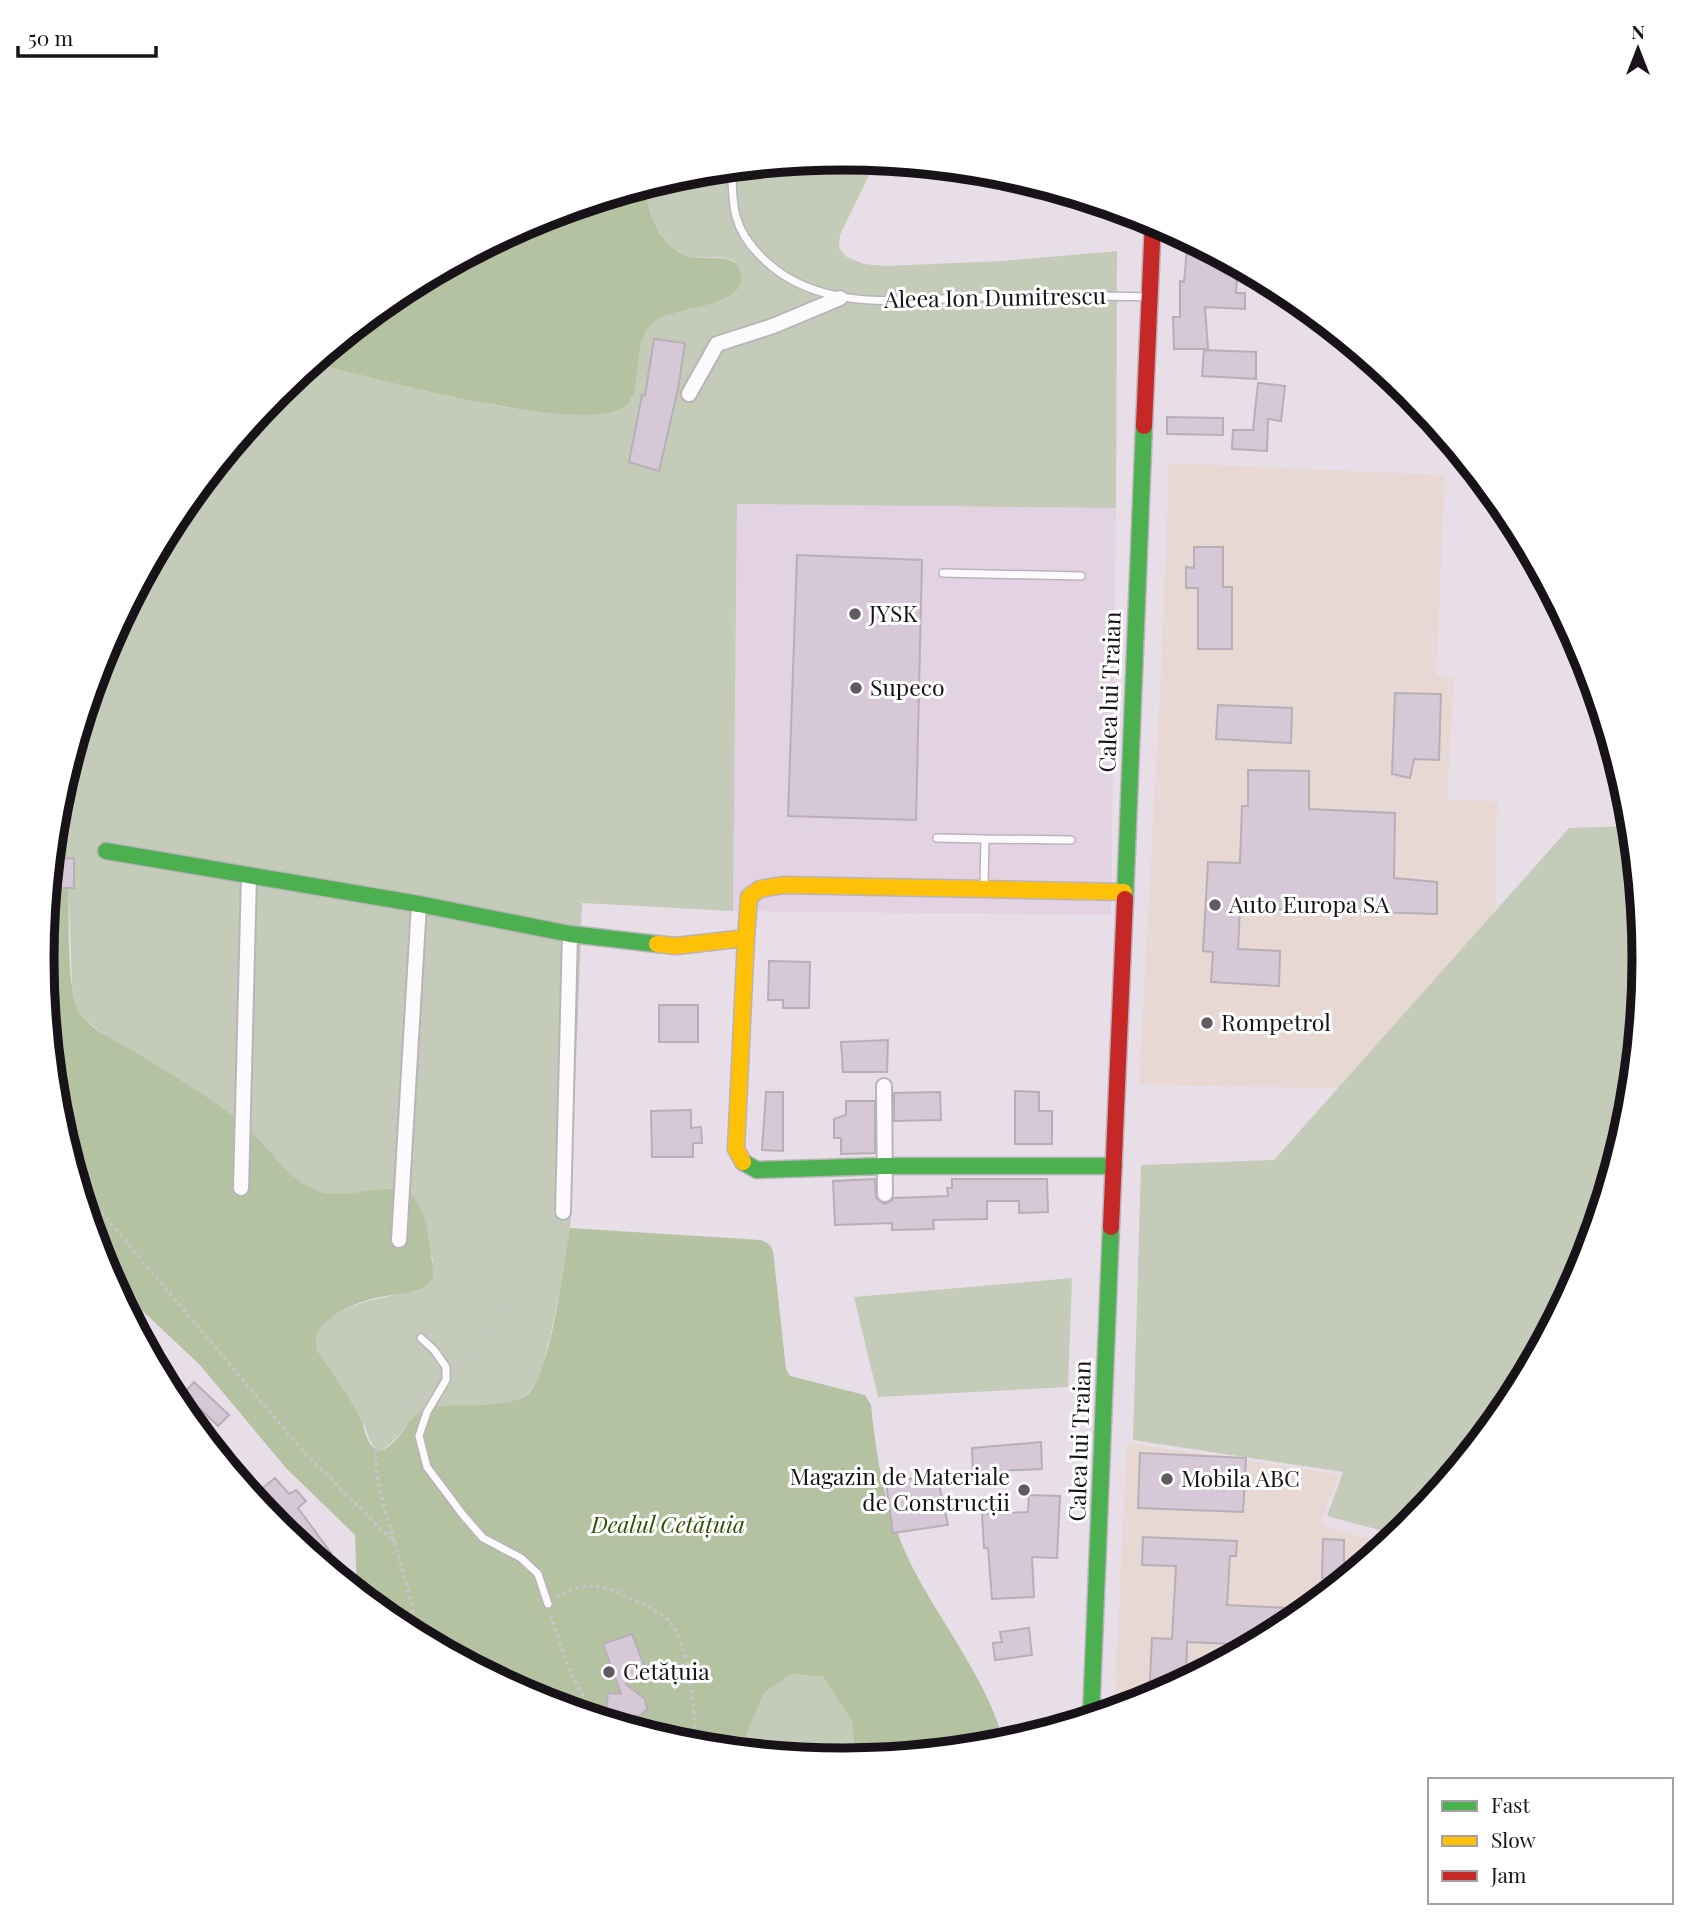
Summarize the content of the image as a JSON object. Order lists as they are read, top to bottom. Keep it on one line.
{"streets":{"street":["Aleea Ion Dumitrescu","Calea lui Traian"]},"crossings":[["Aleea Ion Dumitrescu","Calea lui Traian"]],"parks":["Dealul Cetățuia"],"places":["JYSK","Supeco","Auto Europa SA","Rompetrol","Mobila ABC","Magazin de Materiale de Construcții","Cetățuia"],"legend":["Fast","Slow","Jam"],"scale_bar":"50 m","north":"top"}
